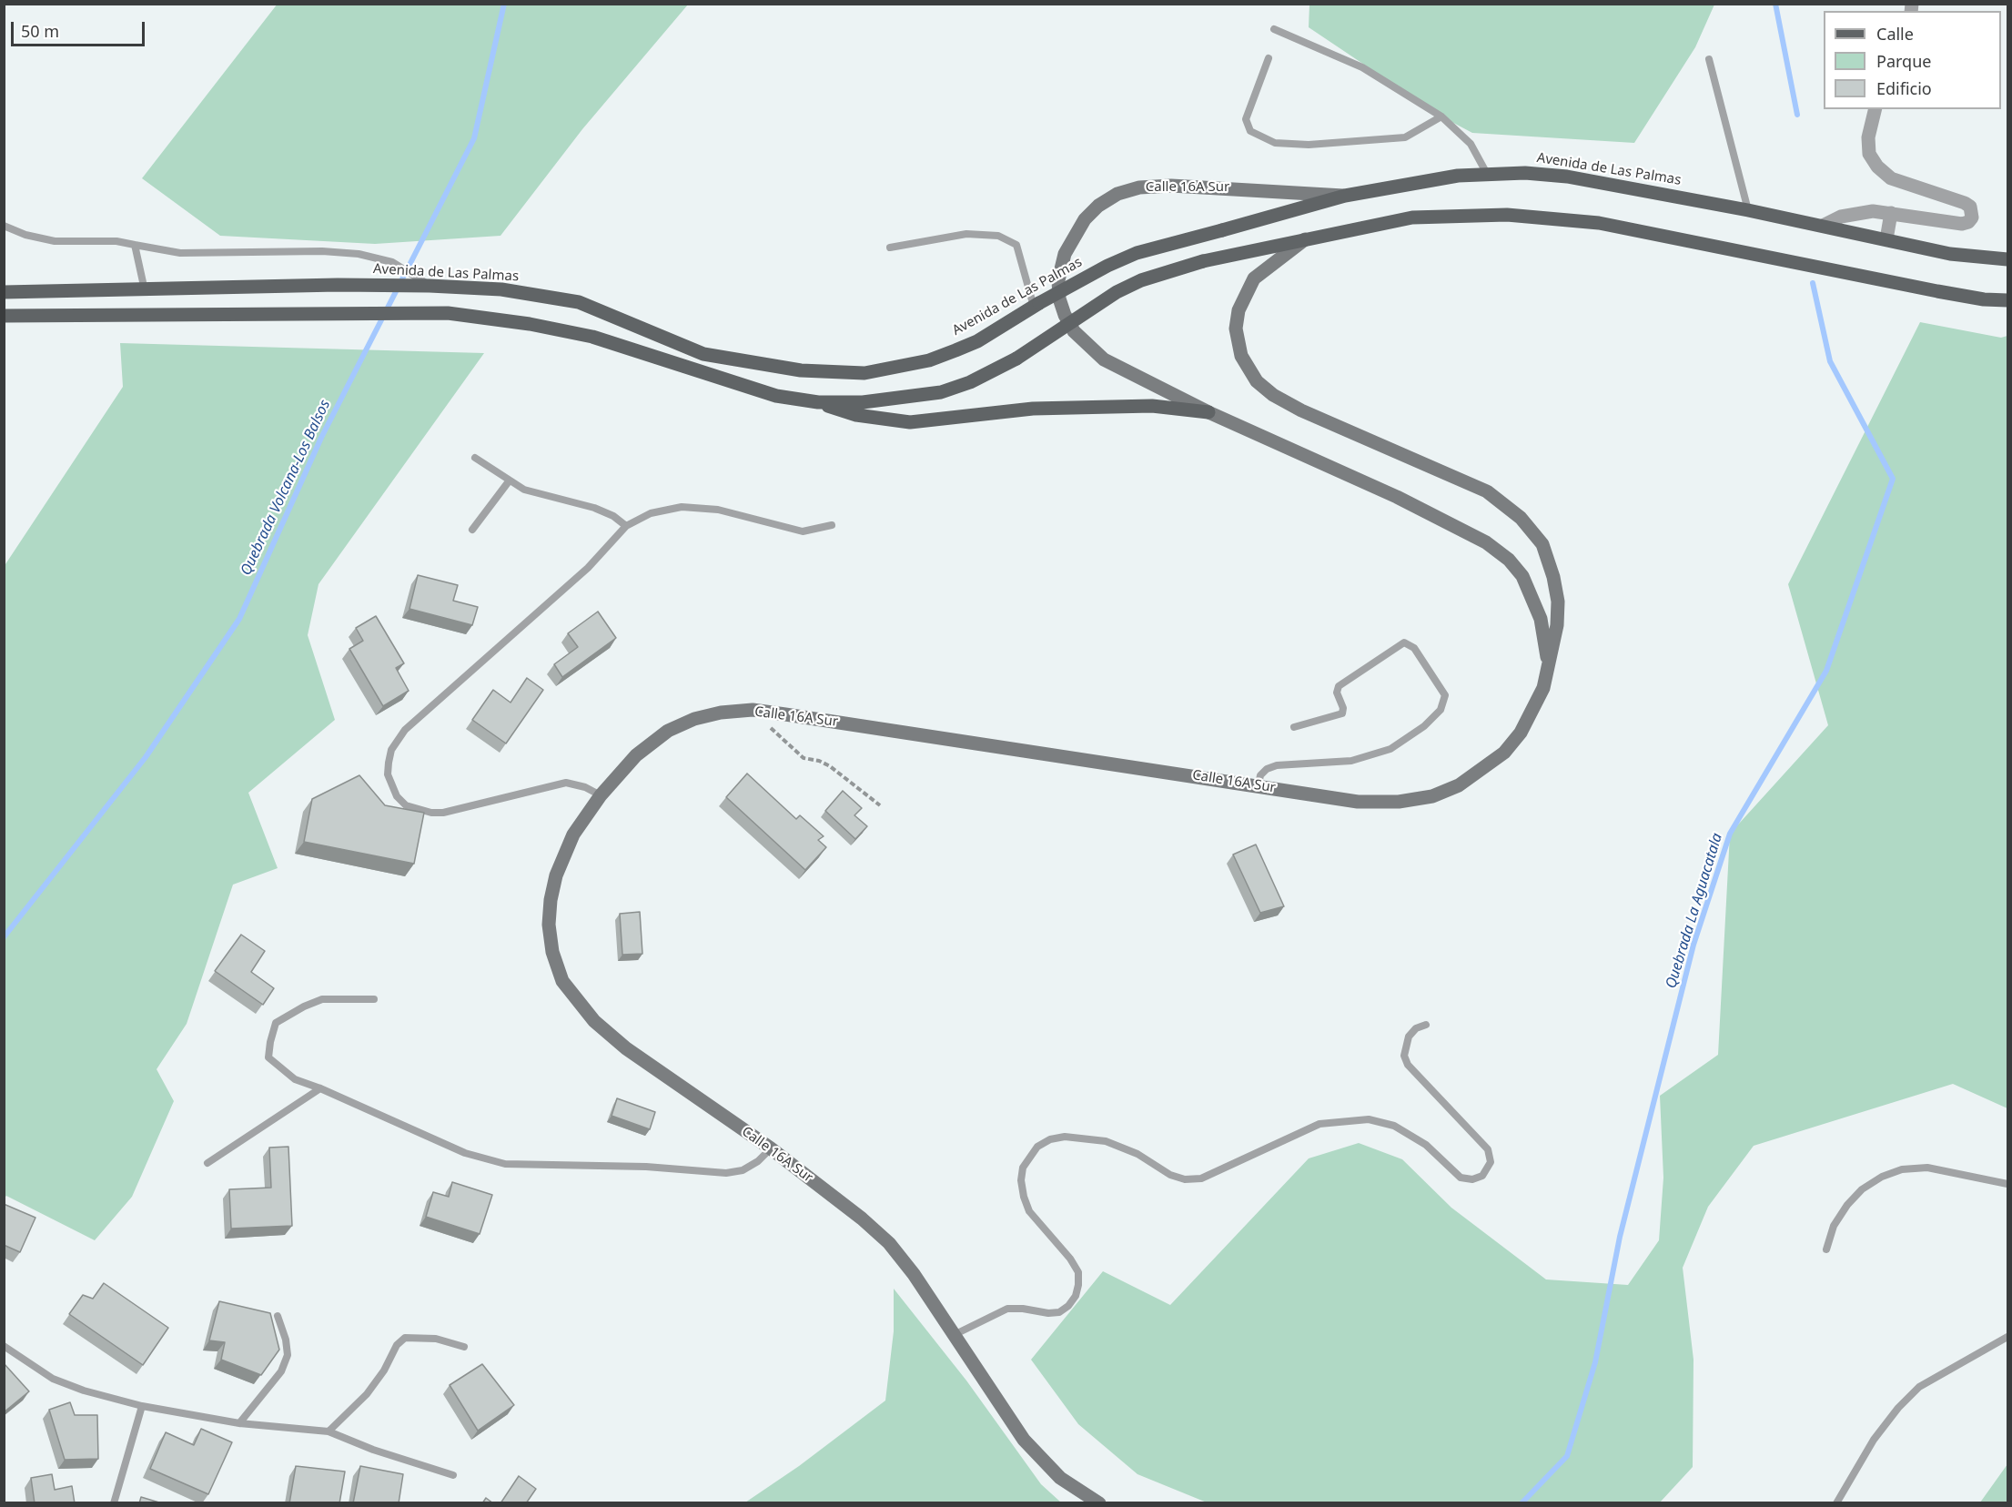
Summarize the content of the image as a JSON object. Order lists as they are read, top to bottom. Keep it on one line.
{"streets":{"main road":["Avenida de Las Palmas","Calle 16A Sur"]},"crossings":[["Avenida de Las Palmas","Calle 16A Sur"]],"water":["Quebrada Volcana-Los Balsos","Quebrada La Aguacatala"],"legend":["Calle","Parque","Edificio"],"scale_bar":"50 m"}
